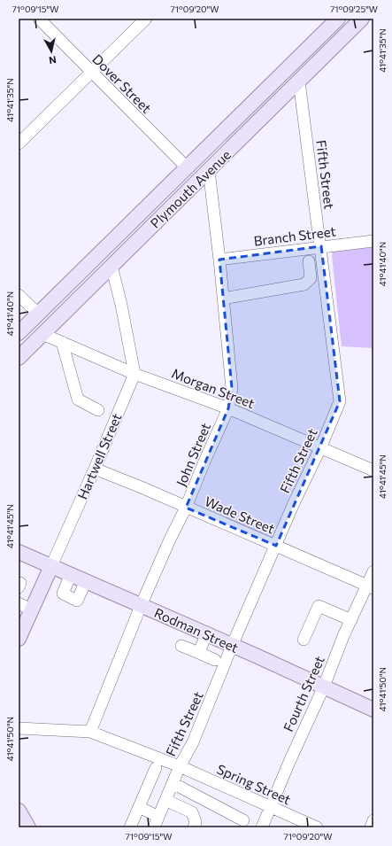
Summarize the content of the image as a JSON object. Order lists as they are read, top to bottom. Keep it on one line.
{"streets":{"main road":["Plymouth Avenue","Hartwell Street","Rodman Street"],"street":["Dover Street","Fifth Street","Branch Street","Morgan Street","John Street","Wade Street","Fourth Street","Spring Street"]},"crossings":[["Dover Street","Plymouth Avenue"],["Fifth Street","Plymouth Avenue"],["Fifth Street","Branch Street"],["Fifth Street","Morgan Street"],["Fifth Street","Wade Street"],["Fifth Street","Rodman Street"],["Fifth Street","Spring Street"],["Plymouth Avenue","Morgan Street"],["Plymouth Avenue","John Street"],["Branch Street","John Street"],["Morgan Street","John Street"],["Morgan Street","Hartwell Street"],["John Street","Wade Street"],["John Street","Rodman Street"],["John Street","Spring Street"],["Hartwell Street","Wade Street"],["Hartwell Street","Rodman Street"],["Wade Street","Fourth Street"],["Rodman Street","Fourth Street"],["Fourth Street","Spring Street"]],"north":"bottom","coordinates":["71°09'15\"W","71°09'20\"W","71°09'25\"W","41°41'35\"N","41°41'40\"N","41°41'45\"N","41°41'50\"N"]}
